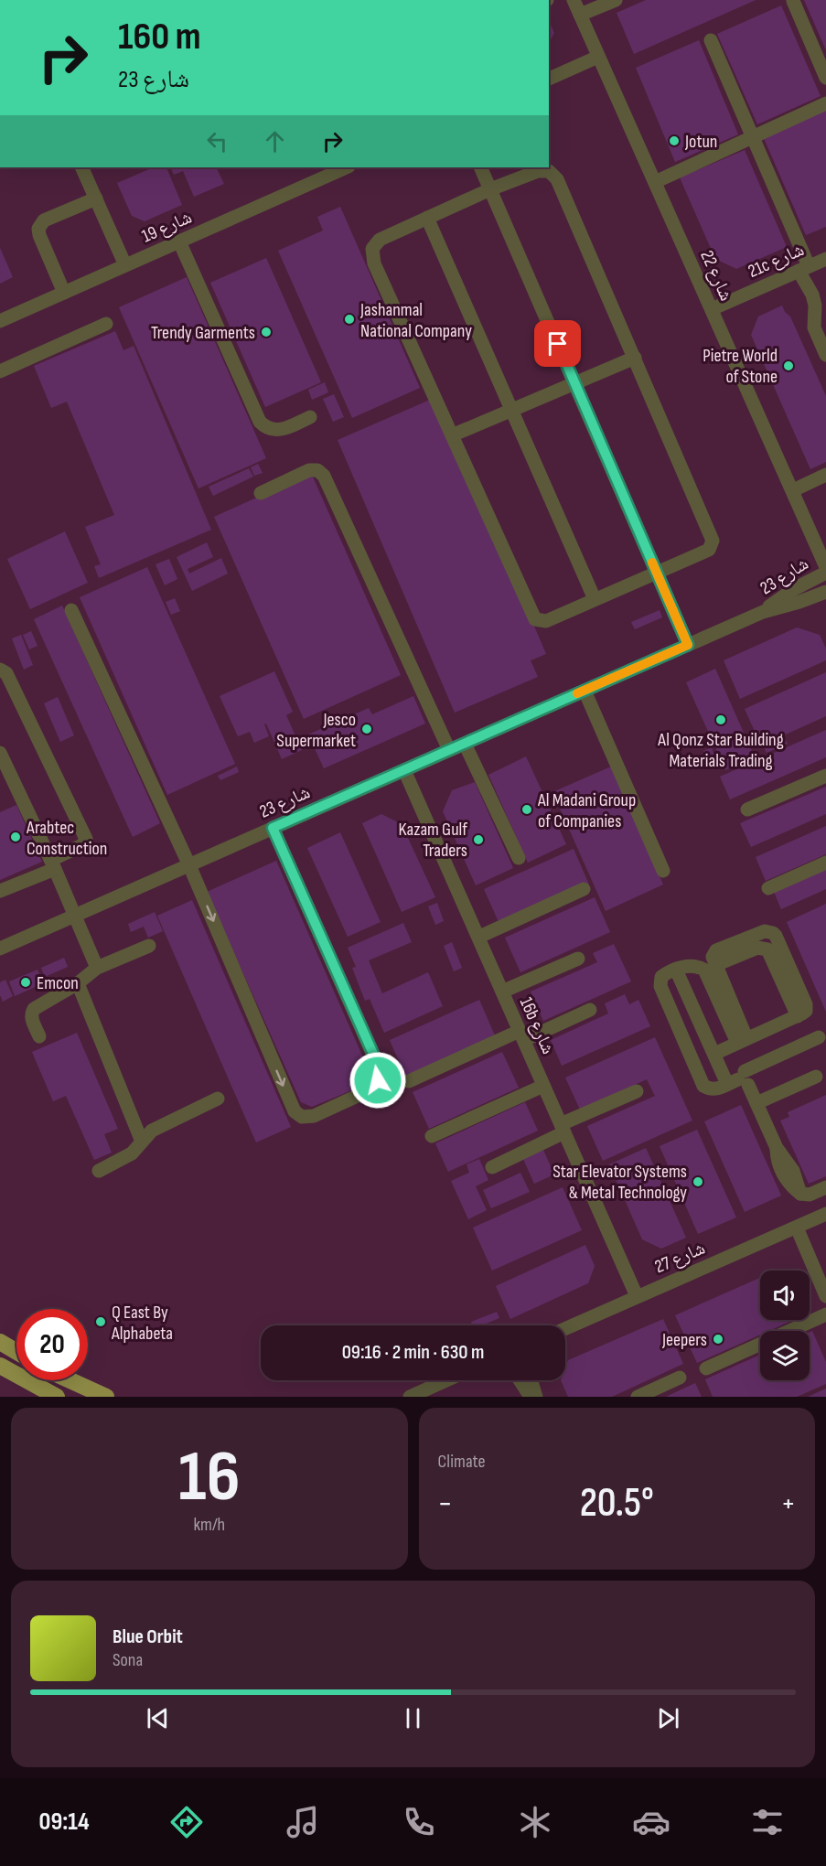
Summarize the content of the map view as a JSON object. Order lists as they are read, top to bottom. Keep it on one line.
{"streets":{"street":["شارع 19","21c شارع","شارع 22","شارع 23","16b شارع","شارع 27"]},"crossings":[["21c شارع","شارع 22"],["شارع 23","16b شارع"],["16b شارع","شارع 27"]],"places":["Jotun","Jashanmal National Company","Trendy Garments","Pietre World of Stone","Al Qonz Star Building Materials Trading","Jesco Supermarket","Al Madani Group of Companies","Arabtec Construction","Kazam Gulf Traders","Emcon","Star Elevator Systems & Metal Technology","Q East By Alphabeta","Jeepers"],"page":{"turn":["160 m","شارع 23"],"limit":"20","trip":"09:16 · 2 min · 630 m","tile":[["16","km/h"],"Climate"],"heat":["−","20.5°","+"],"song":["Blue Orbit","Sona"],"tabs":"09:14"}}
